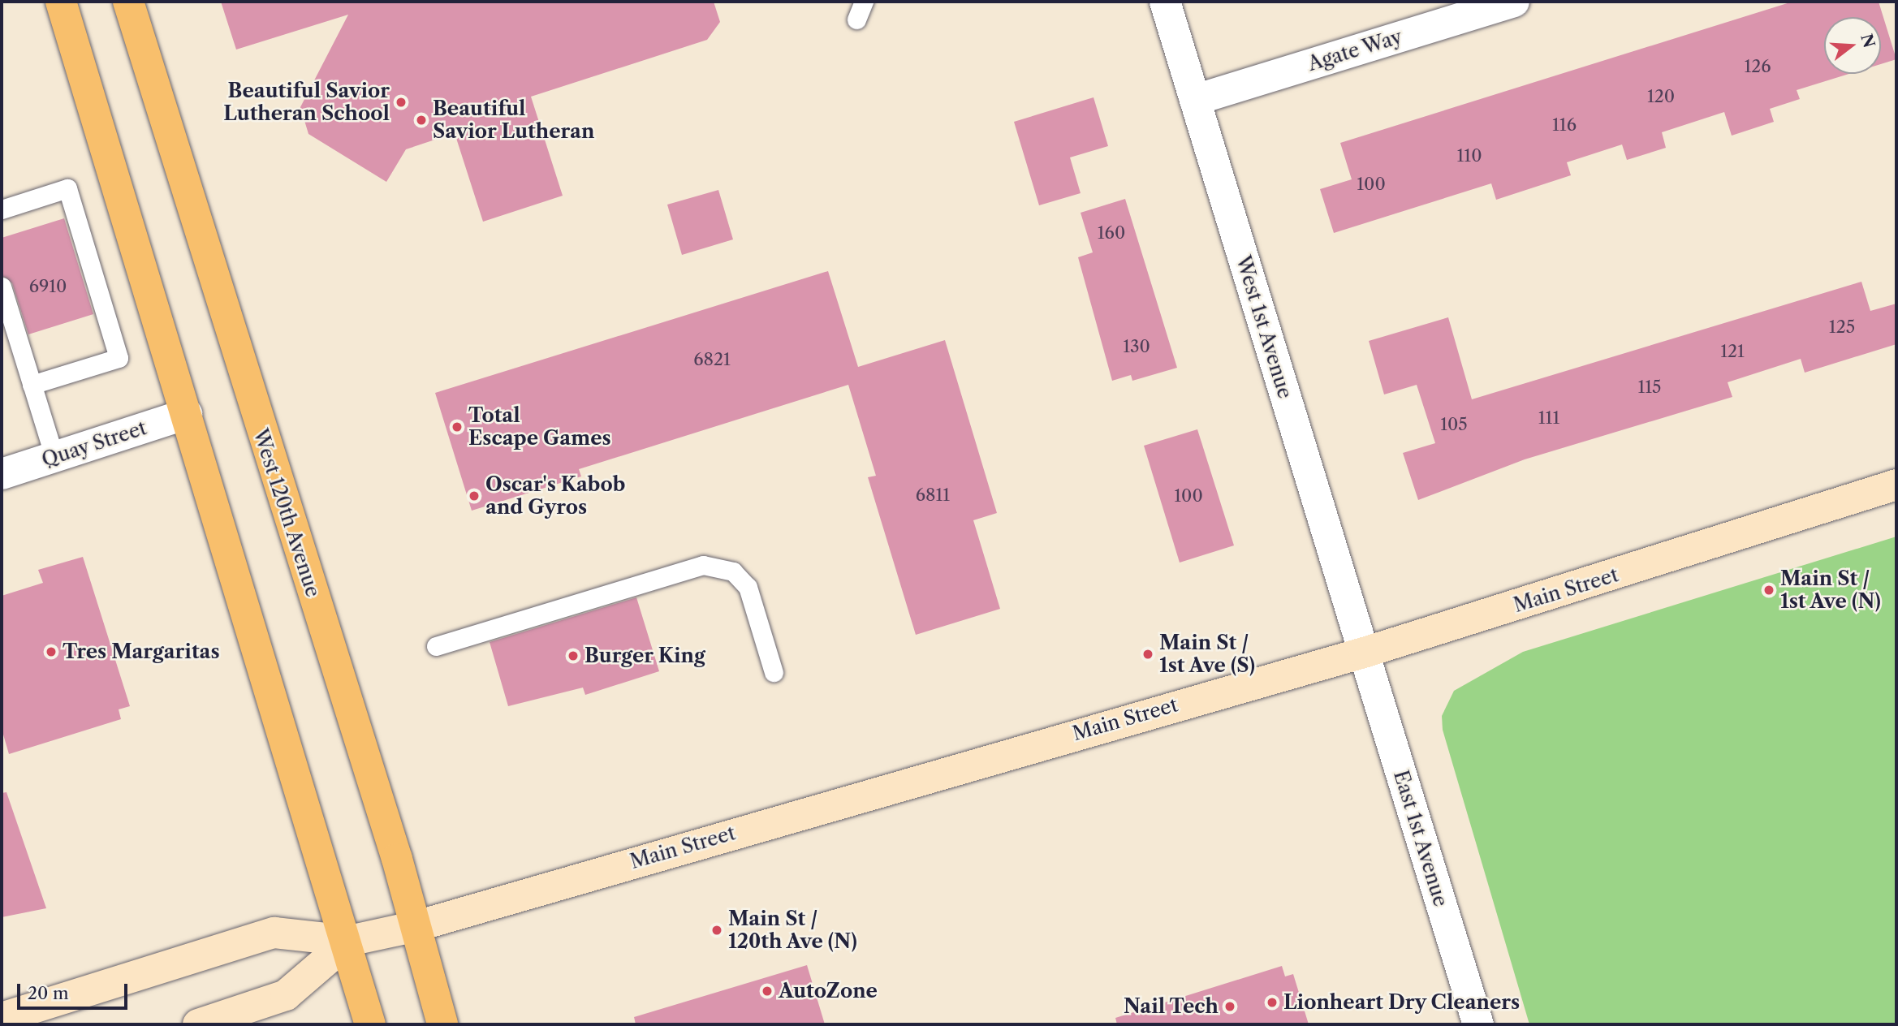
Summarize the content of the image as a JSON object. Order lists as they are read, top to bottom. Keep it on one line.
{"streets":{"main road":["West 120th Avenue","Main Street"],"street":["Agate Way","West 1st Avenue","Quay Street","East 1st Avenue"]},"crossings":[["Agate Way","West 1st Avenue"],["West 1st Avenue","Main Street"],["West 1st Avenue","East 1st Avenue"],["West 120th Avenue","Main Street"],["Main Street","East 1st Avenue"]],"places":["Beautiful Savior Lutheran School","Beautiful Savior Lutheran","Total Escape Games","Oscar's Kabob and Gyros","Main St / 1st Ave (N)","Tres Margaritas","Main St / 1st Ave (S)","Burger King","Main St / 120th Ave (N)","AutoZone","Lionheart Dry Cleaners","Nail Tech"],"house_numbers":["126","120","116","110","100","160","6910","125","130","121","6821","115","111","105","6811","100"],"scale_bar":"20 m","north":"right"}
